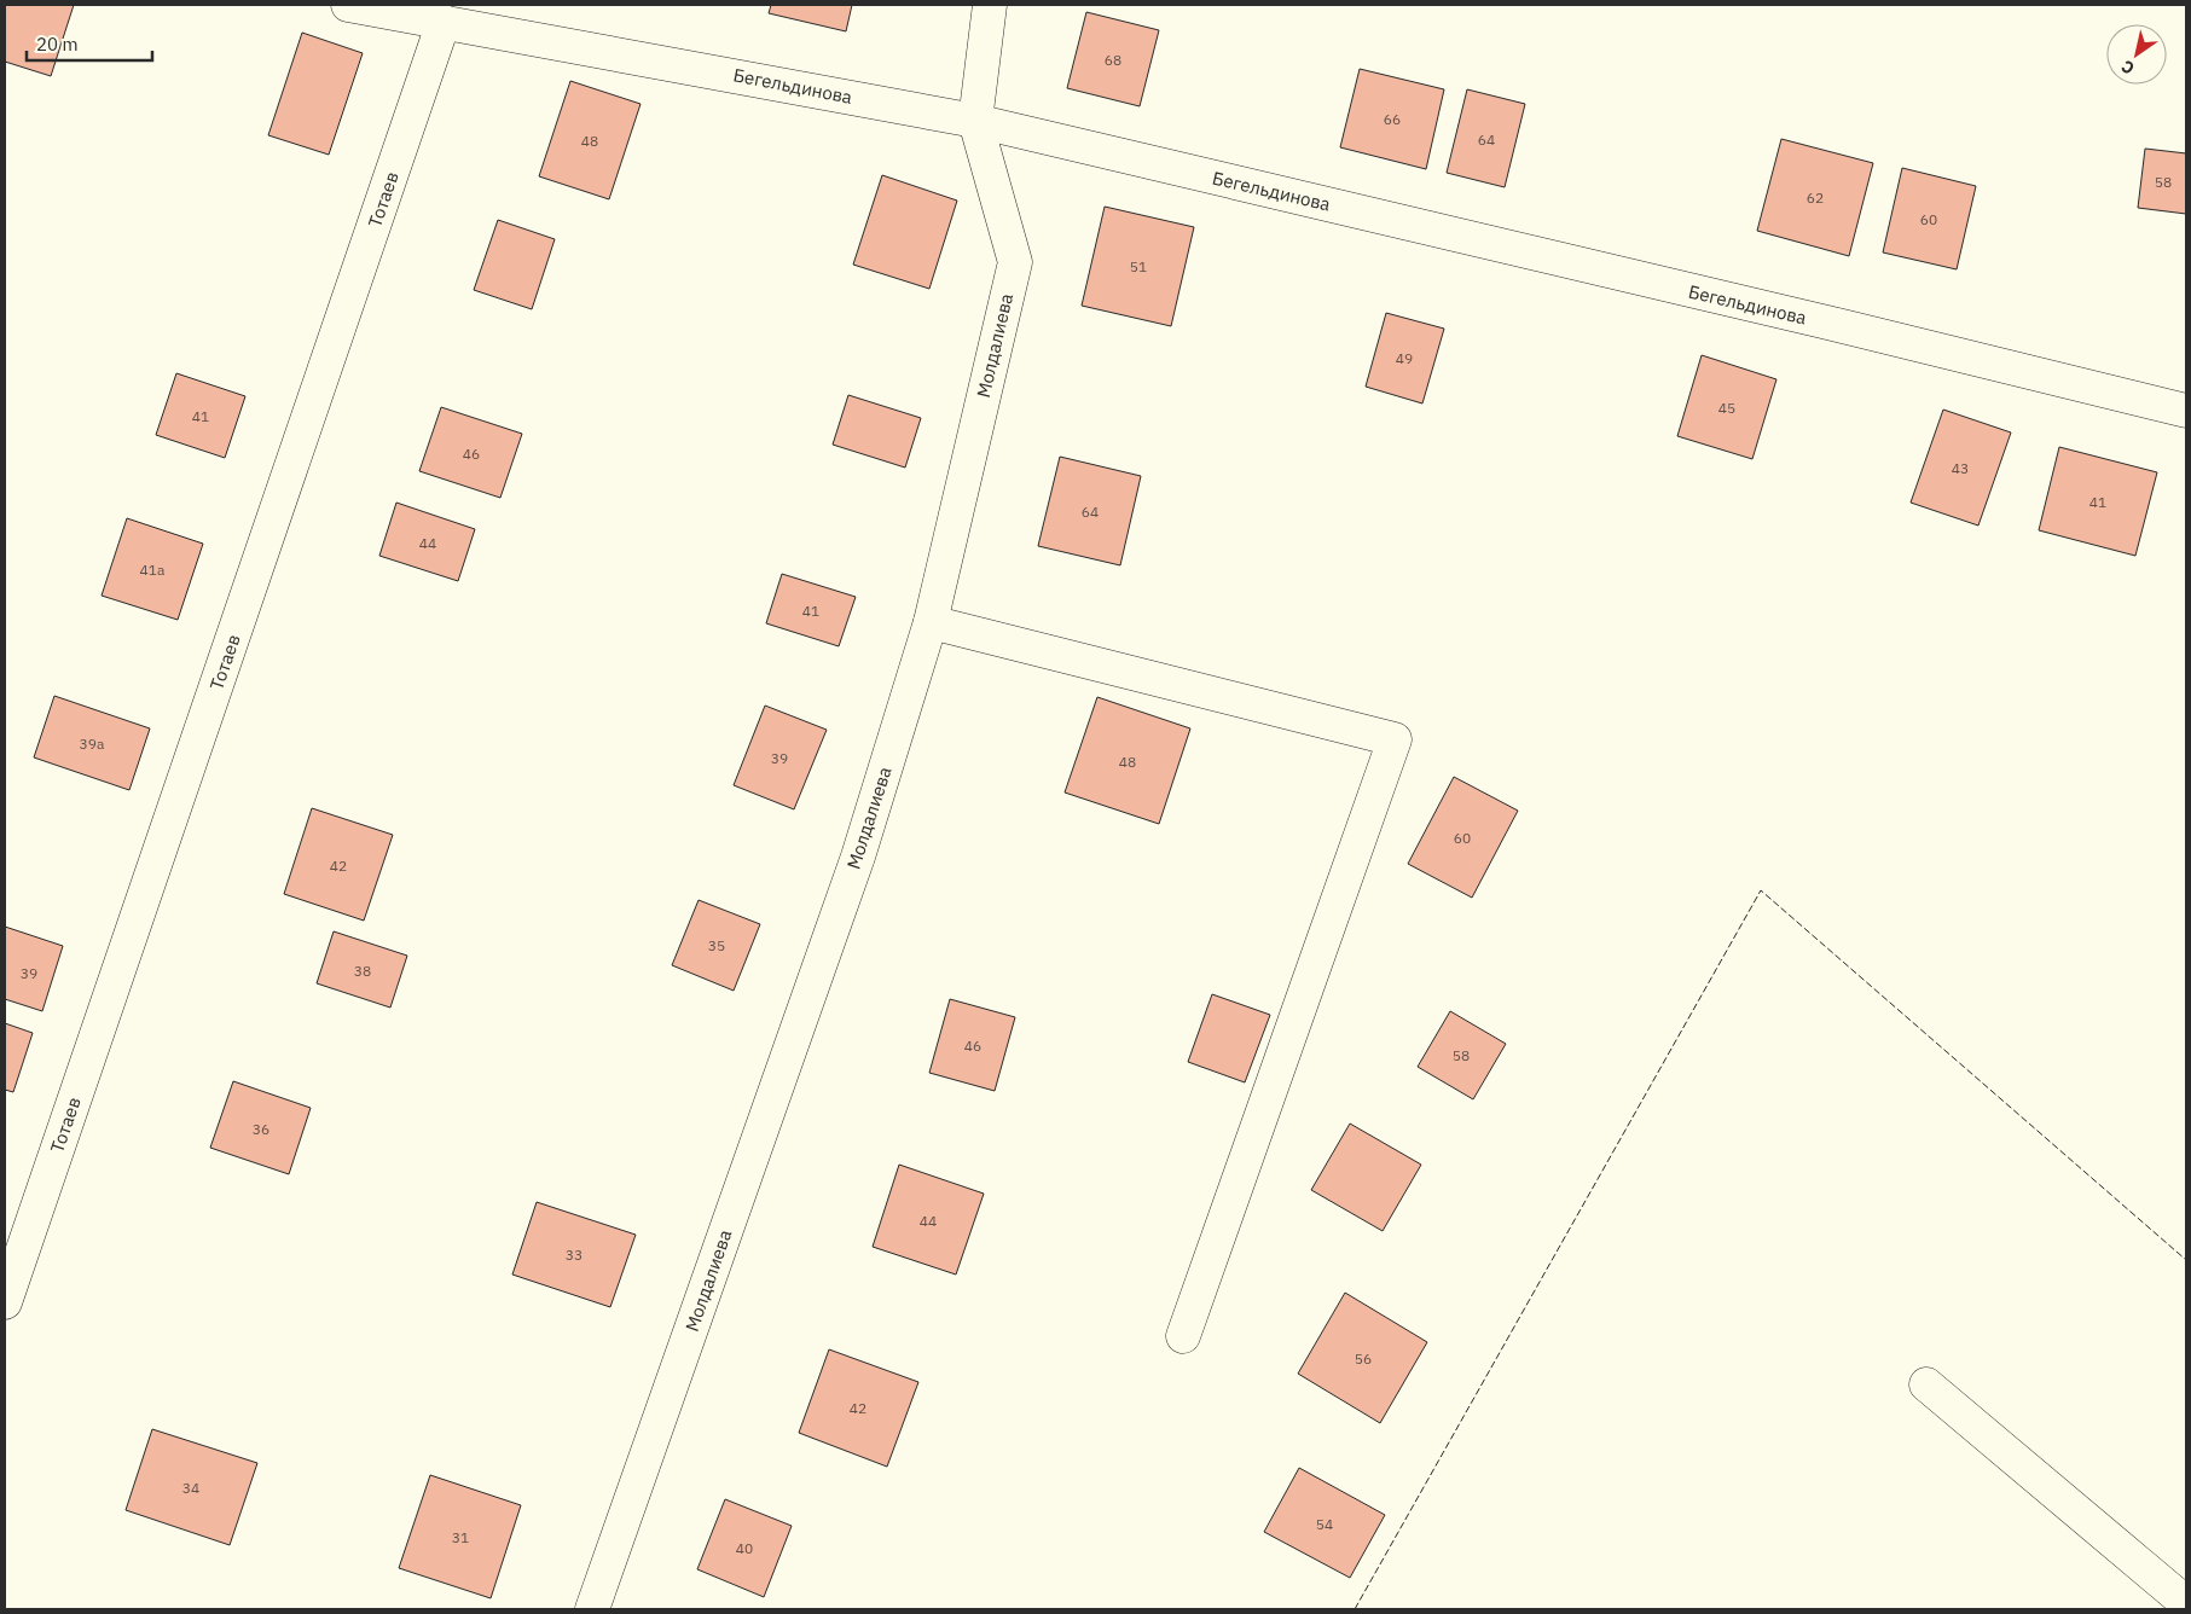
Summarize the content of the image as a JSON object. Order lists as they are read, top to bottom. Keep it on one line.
{"streets":{"street":["Бегельдинова","Тотаев","Молдалиева"]},"crossings":[["Бегельдинова","Тотаев"],["Бегельдинова","Молдалиева"]],"house_numbers":["68","66","64","48","58","62","60","51","49","45","41","46","43","41","64","44","41а","41","39а","39","48","60","42","35","38","39","46","58","36","44","33","56","42","34","54","31","40"],"scale_bar":"20 m","north":"bottom left"}
